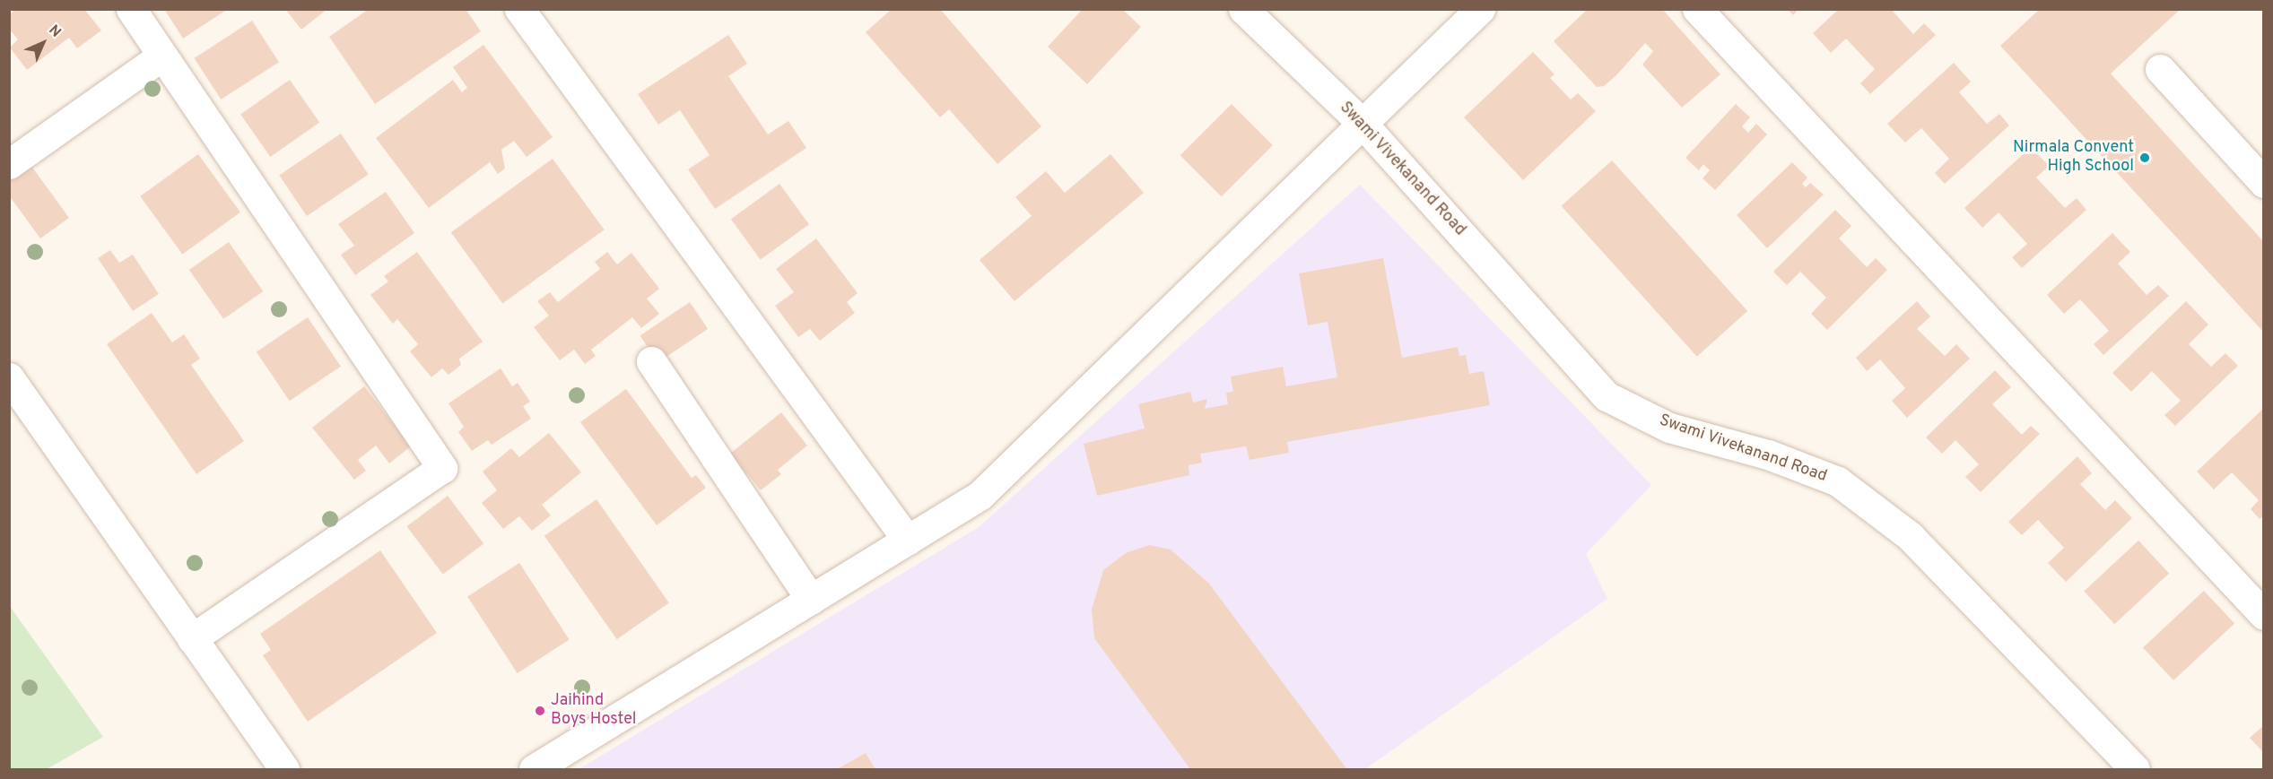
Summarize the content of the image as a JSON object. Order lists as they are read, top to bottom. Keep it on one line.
{"streets":{"street":["Swami Vivekanand Road"]},"places":["Nirmala Convent High School","Jaihind Boys Hostel"],"north":"top right"}
